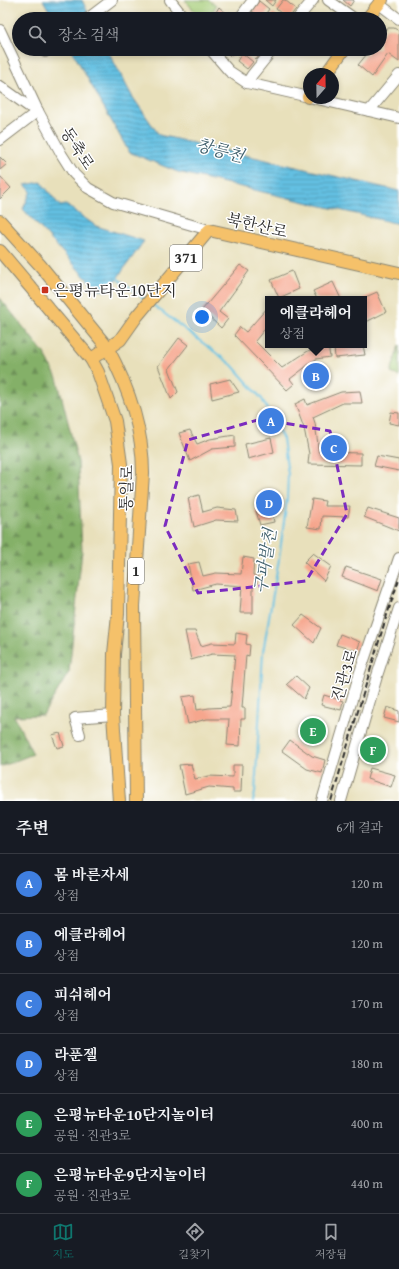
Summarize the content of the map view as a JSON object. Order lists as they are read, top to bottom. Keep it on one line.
{"streets":{"main road":["북한산로","371","통일로","1"],"street":["동축로","진관3로"]},"crossings":[["동축로","북한산로"],["북한산로","통일로"]],"water":["창릉천","구파발천"],"places":{"transit":["은평뉴타운10단지"]},"north":"top","page":{"search":"장소 검색","popup":["에클라헤어","상점"],"pins":["B","A","C","D","E","F"],"heading":["주변","6개 결과"],"list":[{"mark":"A","name":"몸 바른자세","note":"상점","value":"120 m"},{"mark":"B","name":"에클라헤어","note":"상점","value":"120 m"},{"mark":"C","name":"피쉬헤어","note":"상점","value":"170 m"},{"mark":"D","name":"라푼젤","note":"상점","value":"180 m"},{"mark":"E","name":"은평뉴타운10단지놀이터","note":"공원 · 진관3로","value":"400 m"},{"mark":"F","name":"은평뉴타운9단지놀이터","note":"공원 · 진관3로","value":"440 m"}],"nav":["지도","길찾기","저장됨"]}}
